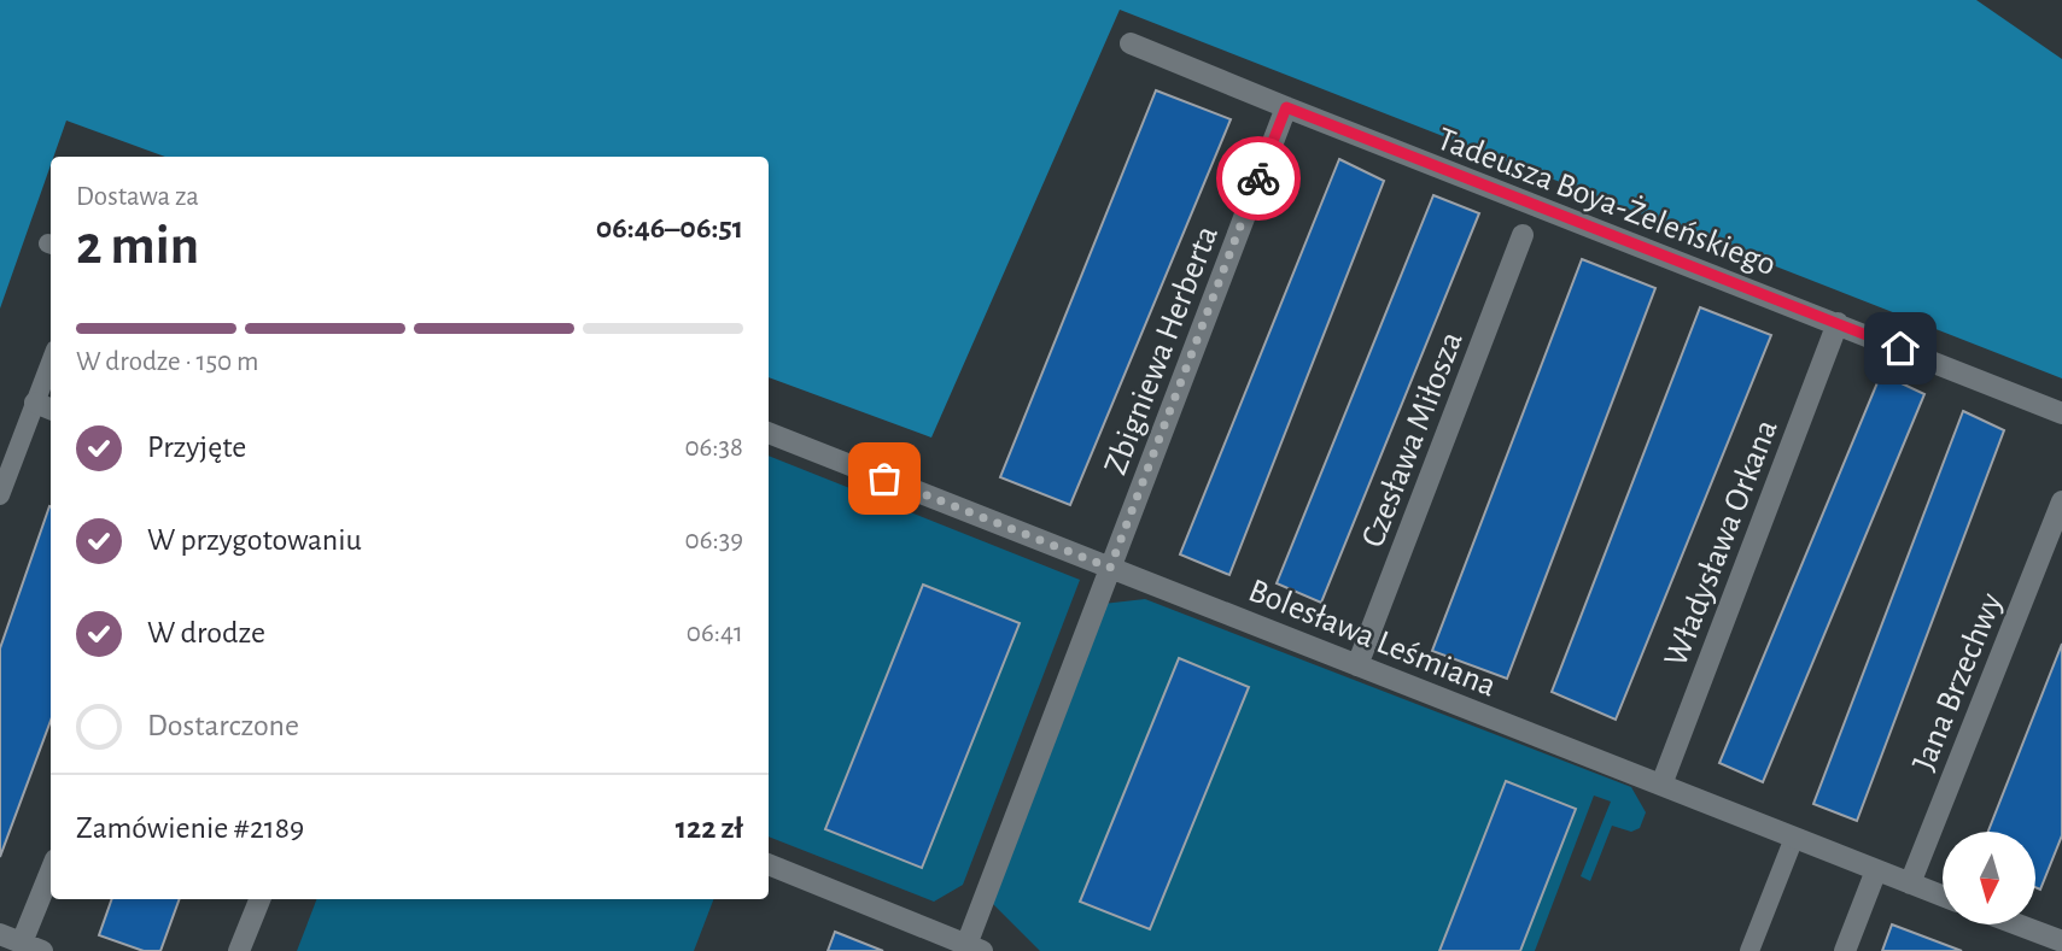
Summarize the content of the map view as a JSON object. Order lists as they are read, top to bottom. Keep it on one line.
{"streets":{"street":["Tadeusza Boya-Żeleńskiego","Zbigniewa Herberta","Czesława Miłosza","Władysława Orkana","Bolesława Leśmiana","Jana Brzechwy"]},"crossings":[["Tadeusza Boya-Żeleńskiego","Zbigniewa Herberta"],["Tadeusza Boya-Żeleńskiego","Władysława Orkana"],["Zbigniewa Herberta","Bolesława Leśmiana"],["Czesława Miłosza","Bolesława Leśmiana"],["Władysława Orkana","Bolesława Leśmiana"],["Bolesława Leśmiana","Jana Brzechwy"]],"north":"bottom","page":{"heading":["2 min","Dostawa za","06:46–06:51"],"panel":["Zamówienie #2189","122 zł"],"bar":"W drodze · 150 m","list":[["Przyjęte","06:38"],["W przygotowaniu","06:39"],["W drodze","06:41"],"Dostarczone"]}}
